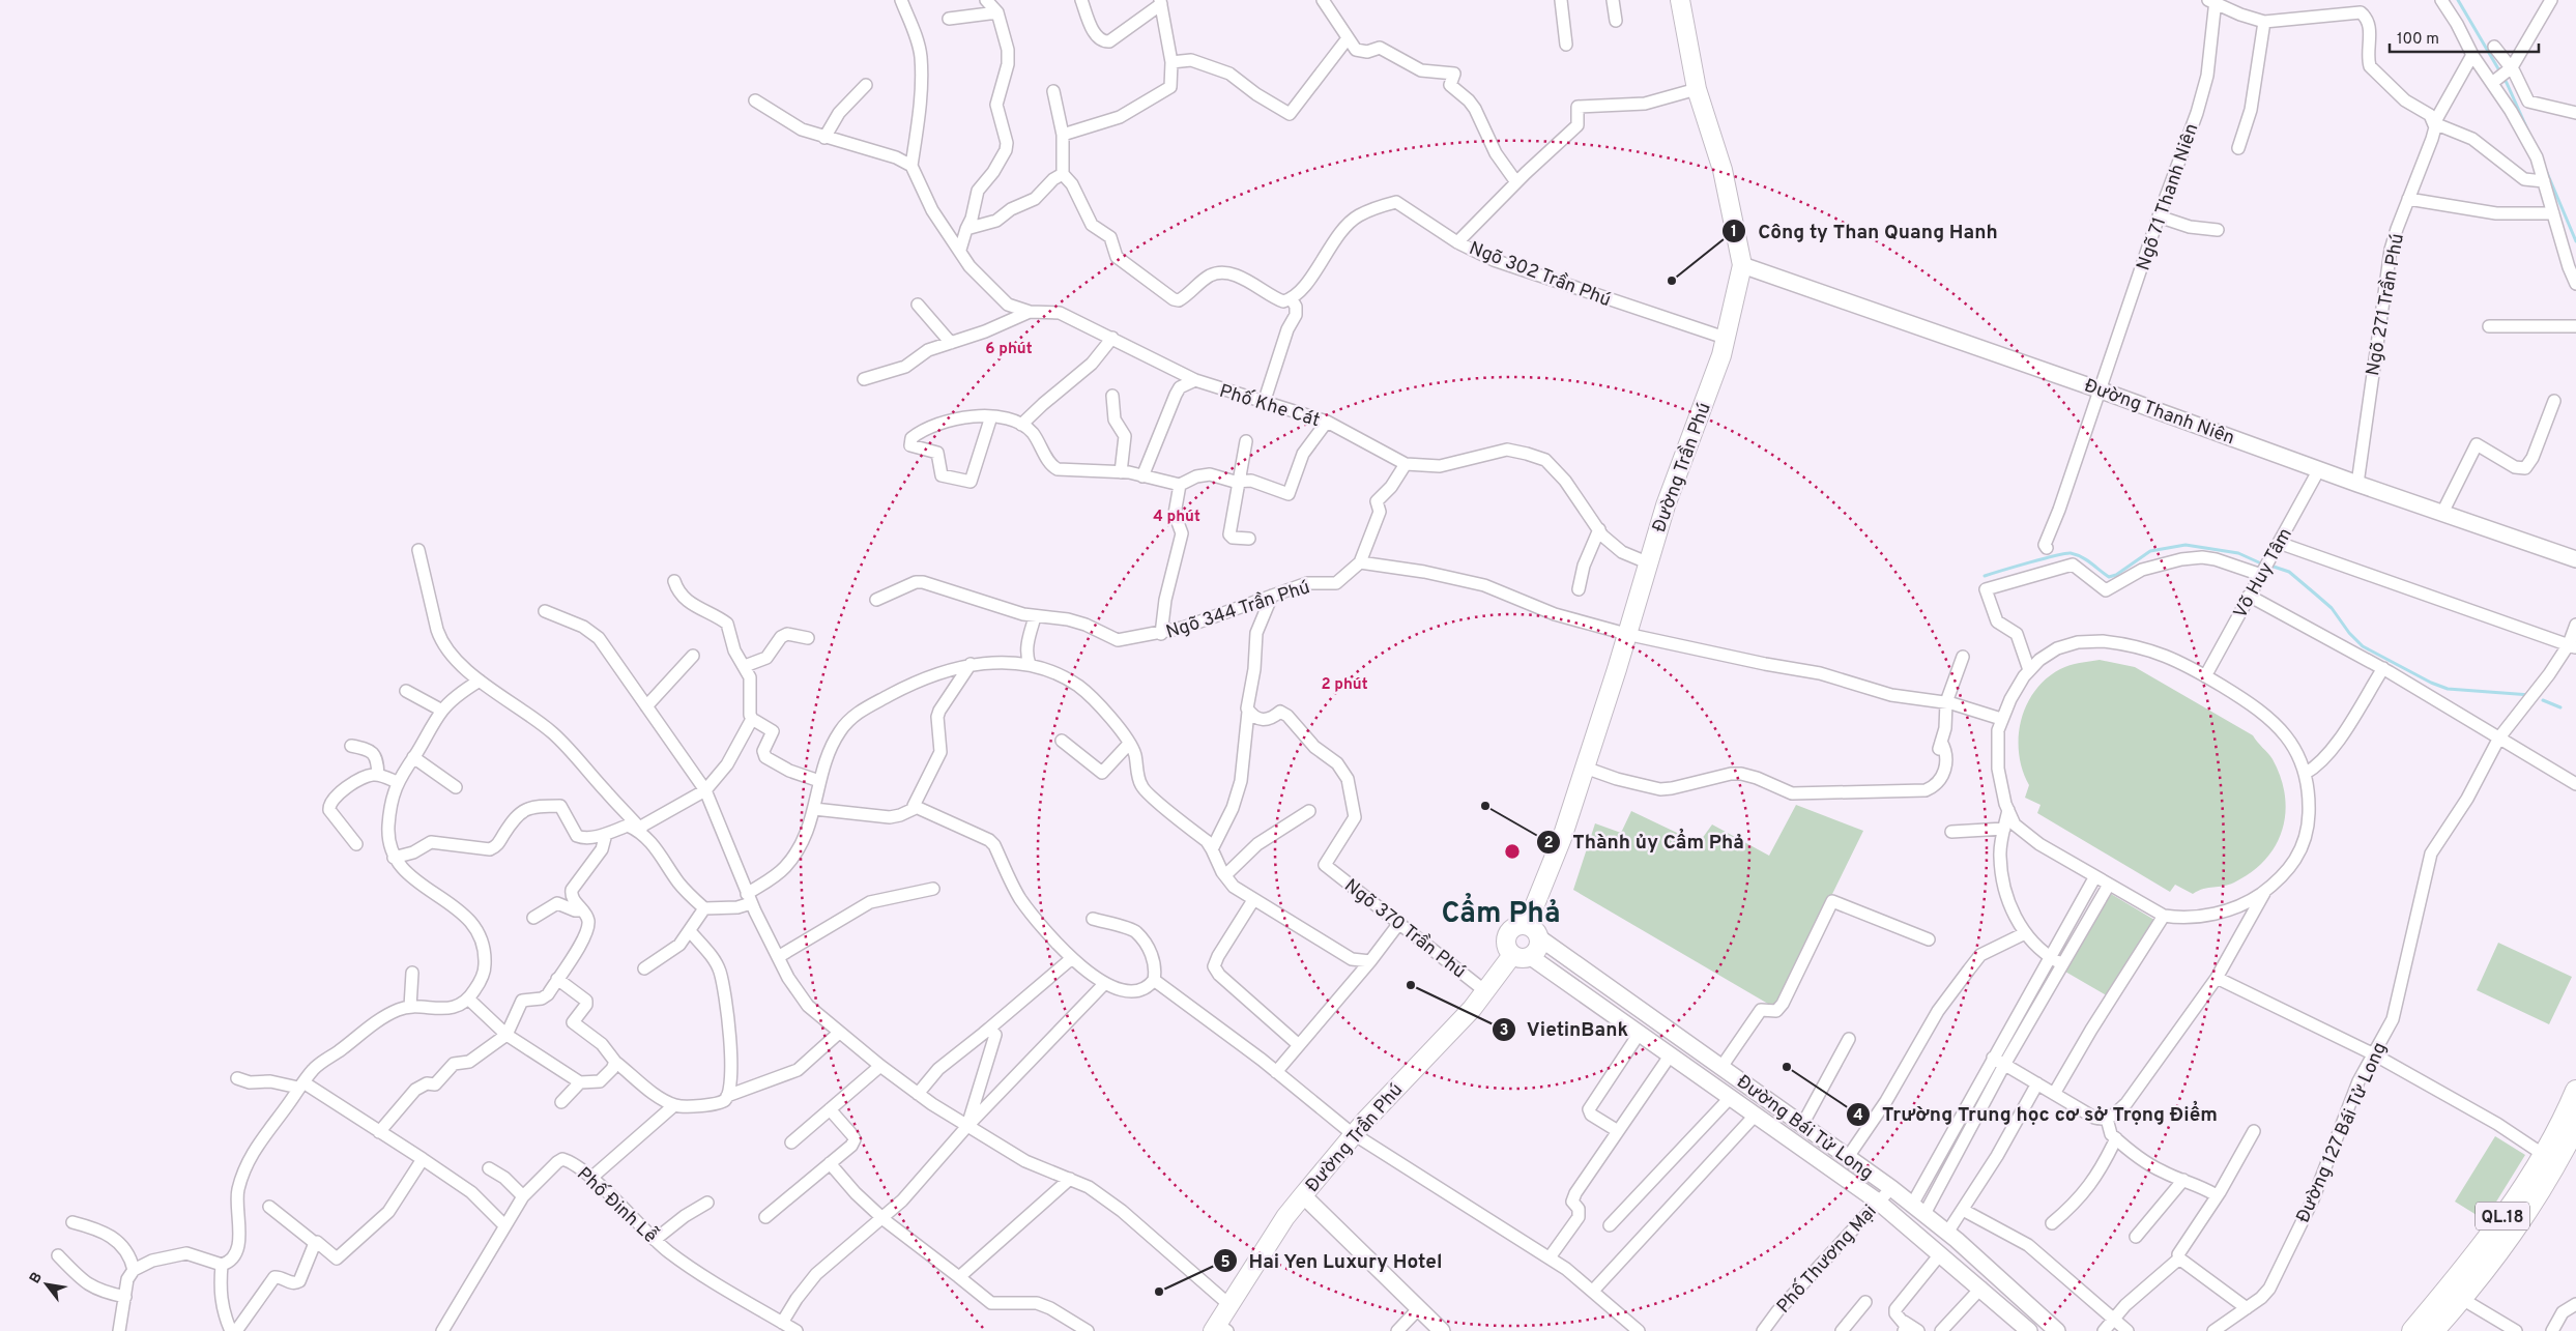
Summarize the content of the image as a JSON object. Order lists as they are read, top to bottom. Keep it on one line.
{"streets":{"highway":["QL.18"],"main road":["Đường Trần Phú"],"street":["Ngõ 71 Thanh Niên","Ngõ 302 Trần Phú","Ngõ 271 Trần Phú","Phố Khe Cát","Đường Thanh Niên","Võ Huy Tâm","Ngõ 344 Trần Phú","Ngõ 370 Trần Phú","Đường Bái Tử Long","Đường 127 Bái Tử Long","Phố Đinh Lễ","Phố Thương Mại"]},"crossings":[["Ngõ 71 Thanh Niên","Đường Thanh Niên"],["Ngõ 302 Trần Phú","Đường Trần Phú"],["Ngõ 271 Trần Phú","Đường Thanh Niên"],["Phố Khe Cát","Đường Trần Phú"],["Đường Thanh Niên","Đường Trần Phú"],["Đường Thanh Niên","Võ Huy Tâm"],["Đường Trần Phú","Ngõ 370 Trần Phú"],["Đường Trần Phú","Đường Bái Tử Long"],["Đường Bái Tử Long","Phố Thương Mại"]],"districts":["Cẩm Phả"],"places":["Công ty Than Quang Hanh","Thành ủy Cẩm Phả","VietinBank","Trường Trung học cơ sở Trọng Điểm","Hai Yen Luxury Hotel"],"scale_bar":"100 m","north":"top left","rings":["6 phút","4 phút","2 phút"]}
